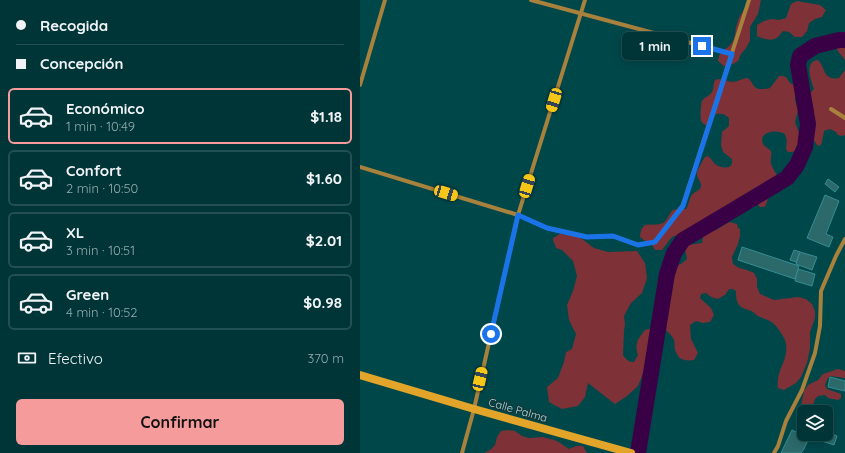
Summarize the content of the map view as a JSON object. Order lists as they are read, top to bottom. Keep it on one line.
{"streets":{"street":["Calle Palma"]},"page":{"banner":["Recogida","Concepción"],"bubble":"1 min","list":[{"name":"Económico","note":"1 min · 10:49","value":"$1.18"},{"name":"Confort","note":"2 min · 10:50","value":"$1.60"},{"name":"XL","note":"3 min · 10:51","value":"$2.01"},{"name":"Green","note":"4 min · 10:52","value":"$0.98"}],"pay":["Efectivo","370 m"],"buttons":"Confirmar"}}
